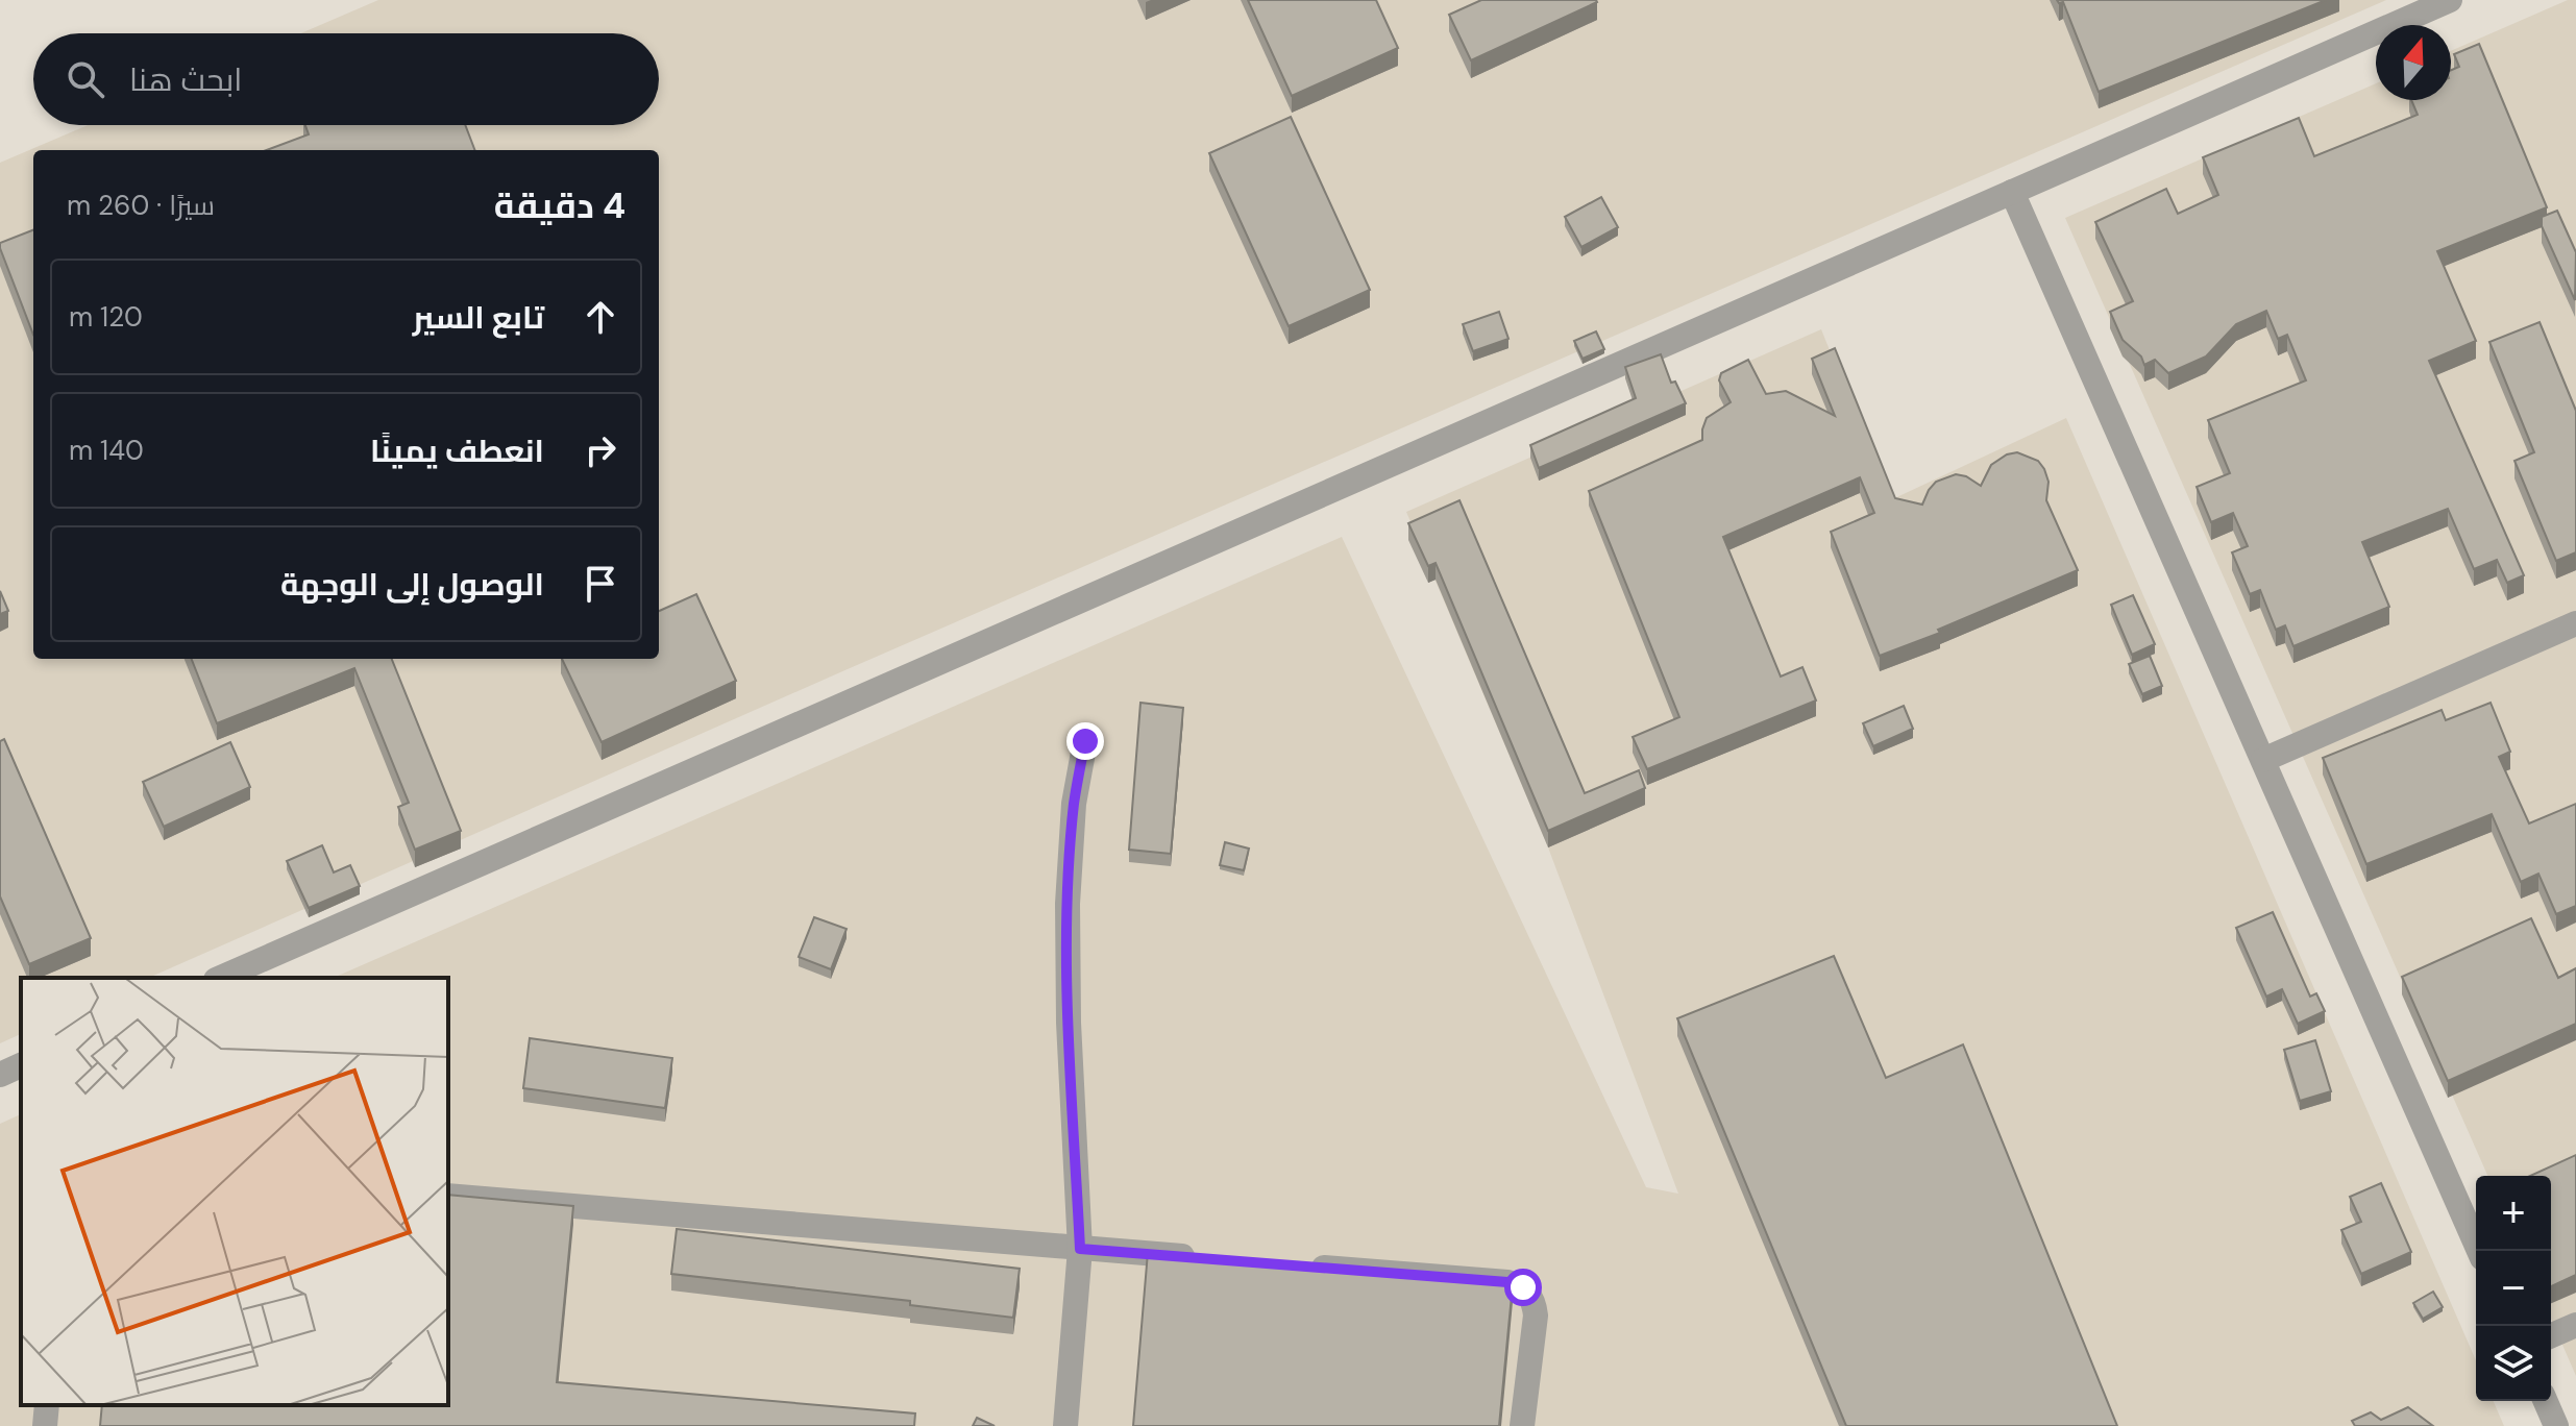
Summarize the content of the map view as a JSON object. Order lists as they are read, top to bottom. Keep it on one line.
{"north":"top","page":{"search":"ابحث هنا","heading":["4 دقيقة","سيرًا · 260 m"],"list":[["تابع السير","120 m"],["انعطف يمينًا","140 m"],"الوصول إلى الوجهة"],"map_buttons":["+","−"]}}
